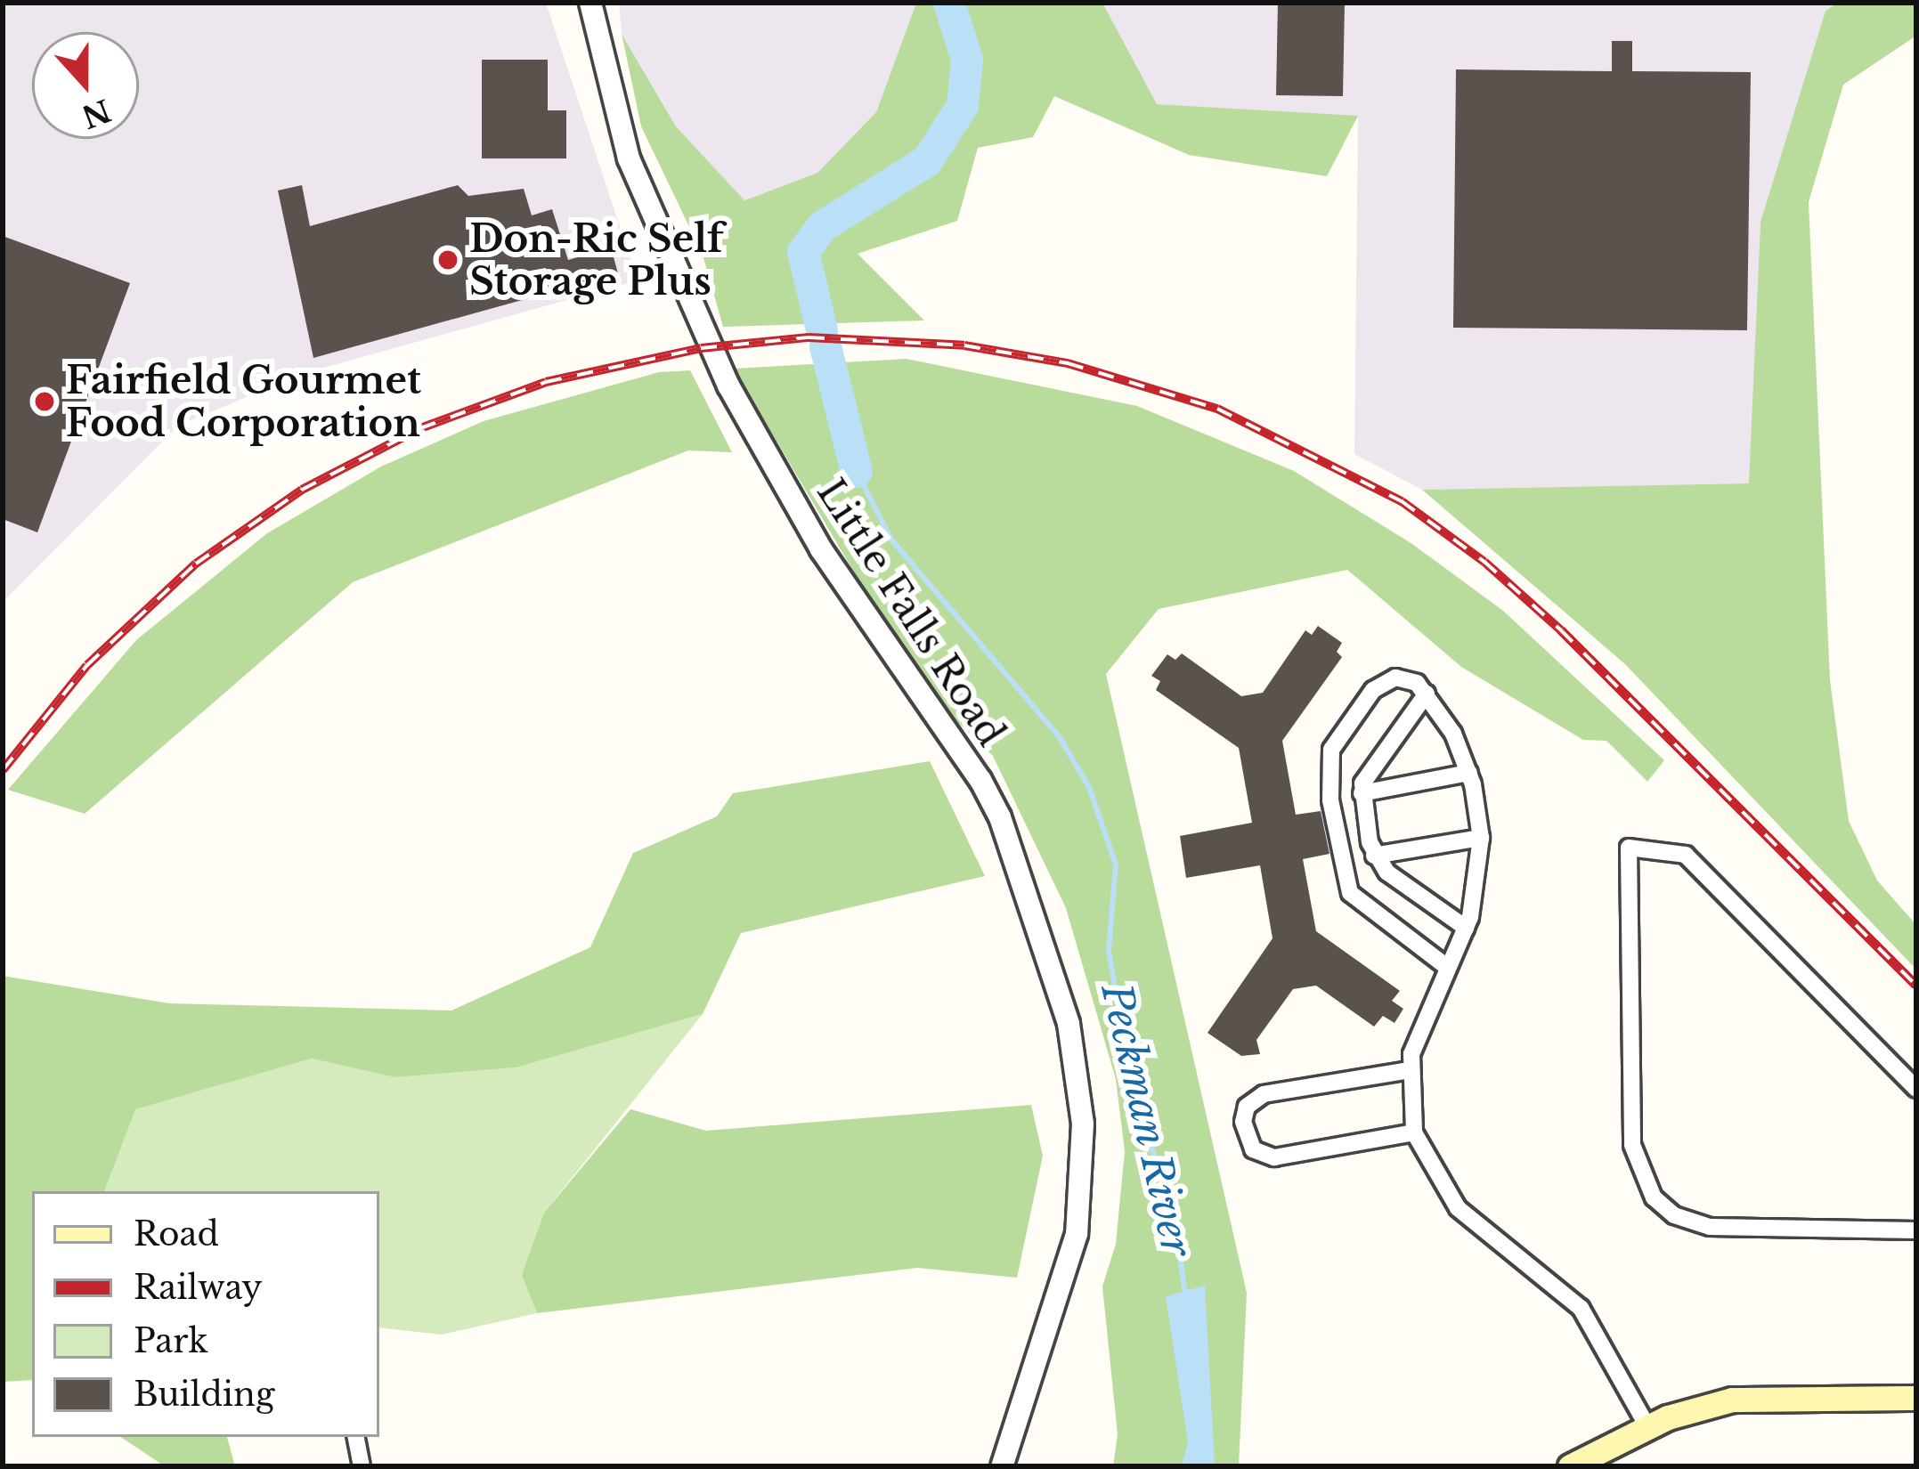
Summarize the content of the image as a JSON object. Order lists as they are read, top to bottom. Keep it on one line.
{"streets":{"street":["Little Falls Road"]},"water":["Peckman River"],"places":["Don-Ric Self Storage Plus","Fairfield Gourmet Food Corporation"],"legend":["Road","Railway","Park","Building"],"north":"bottom"}
